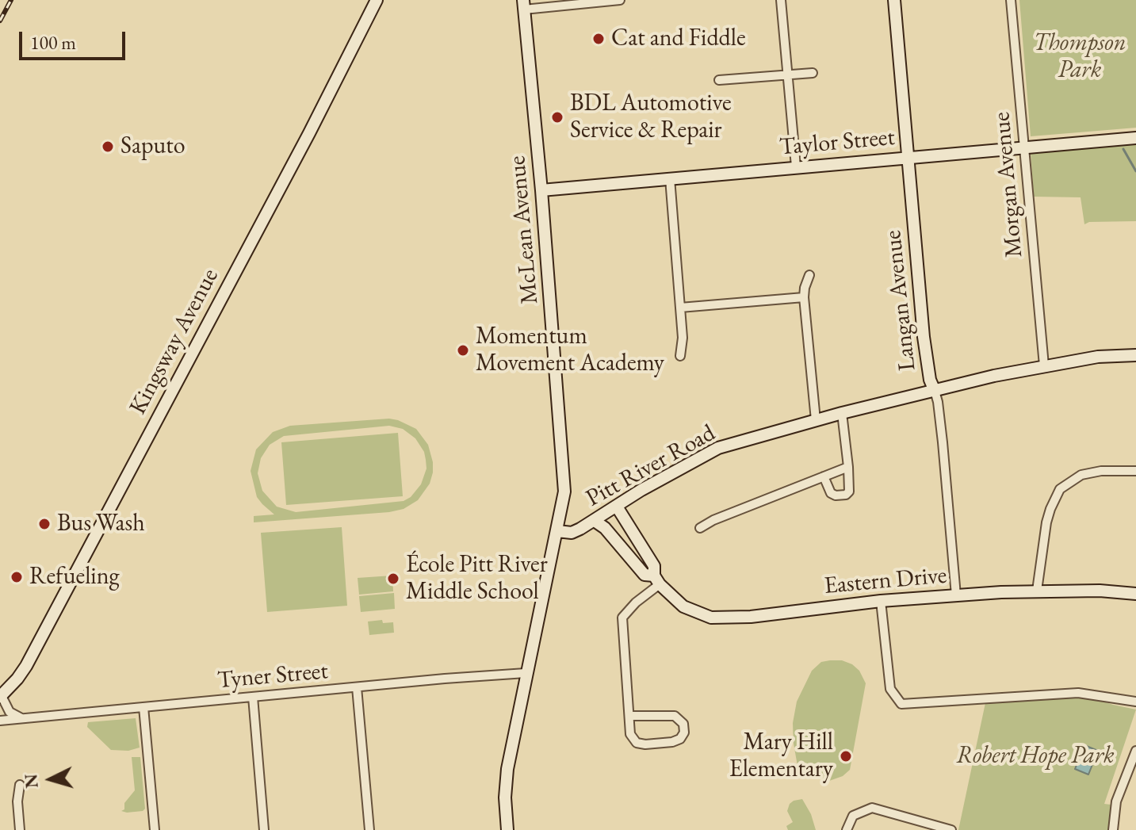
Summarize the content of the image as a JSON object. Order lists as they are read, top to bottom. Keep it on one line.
{"streets":{"main road":["Taylor Street","McLean Avenue","Langan Avenue","Kingsway Avenue","Pitt River Road","Eastern Drive"],"street":["Morgan Avenue","Tyner Street"]},"crossings":[["Taylor Street","Morgan Avenue"],["Taylor Street","McLean Avenue"],["Taylor Street","Langan Avenue"],["Morgan Avenue","Pitt River Road"],["McLean Avenue","Pitt River Road"],["Langan Avenue","Pitt River Road"],["Langan Avenue","Eastern Drive"],["Pitt River Road","Eastern Drive"]],"parks":["Thompson Park","Robert Hope Park"],"places":["Cat and Fiddle","BDL Automotive Service & Repair","Saputo","Momentum Movement Academy","Bus Wash","Refueling","École Pitt River Middle School","Mary Hill Elementary"],"scale_bar":"100 m","north":"left"}
